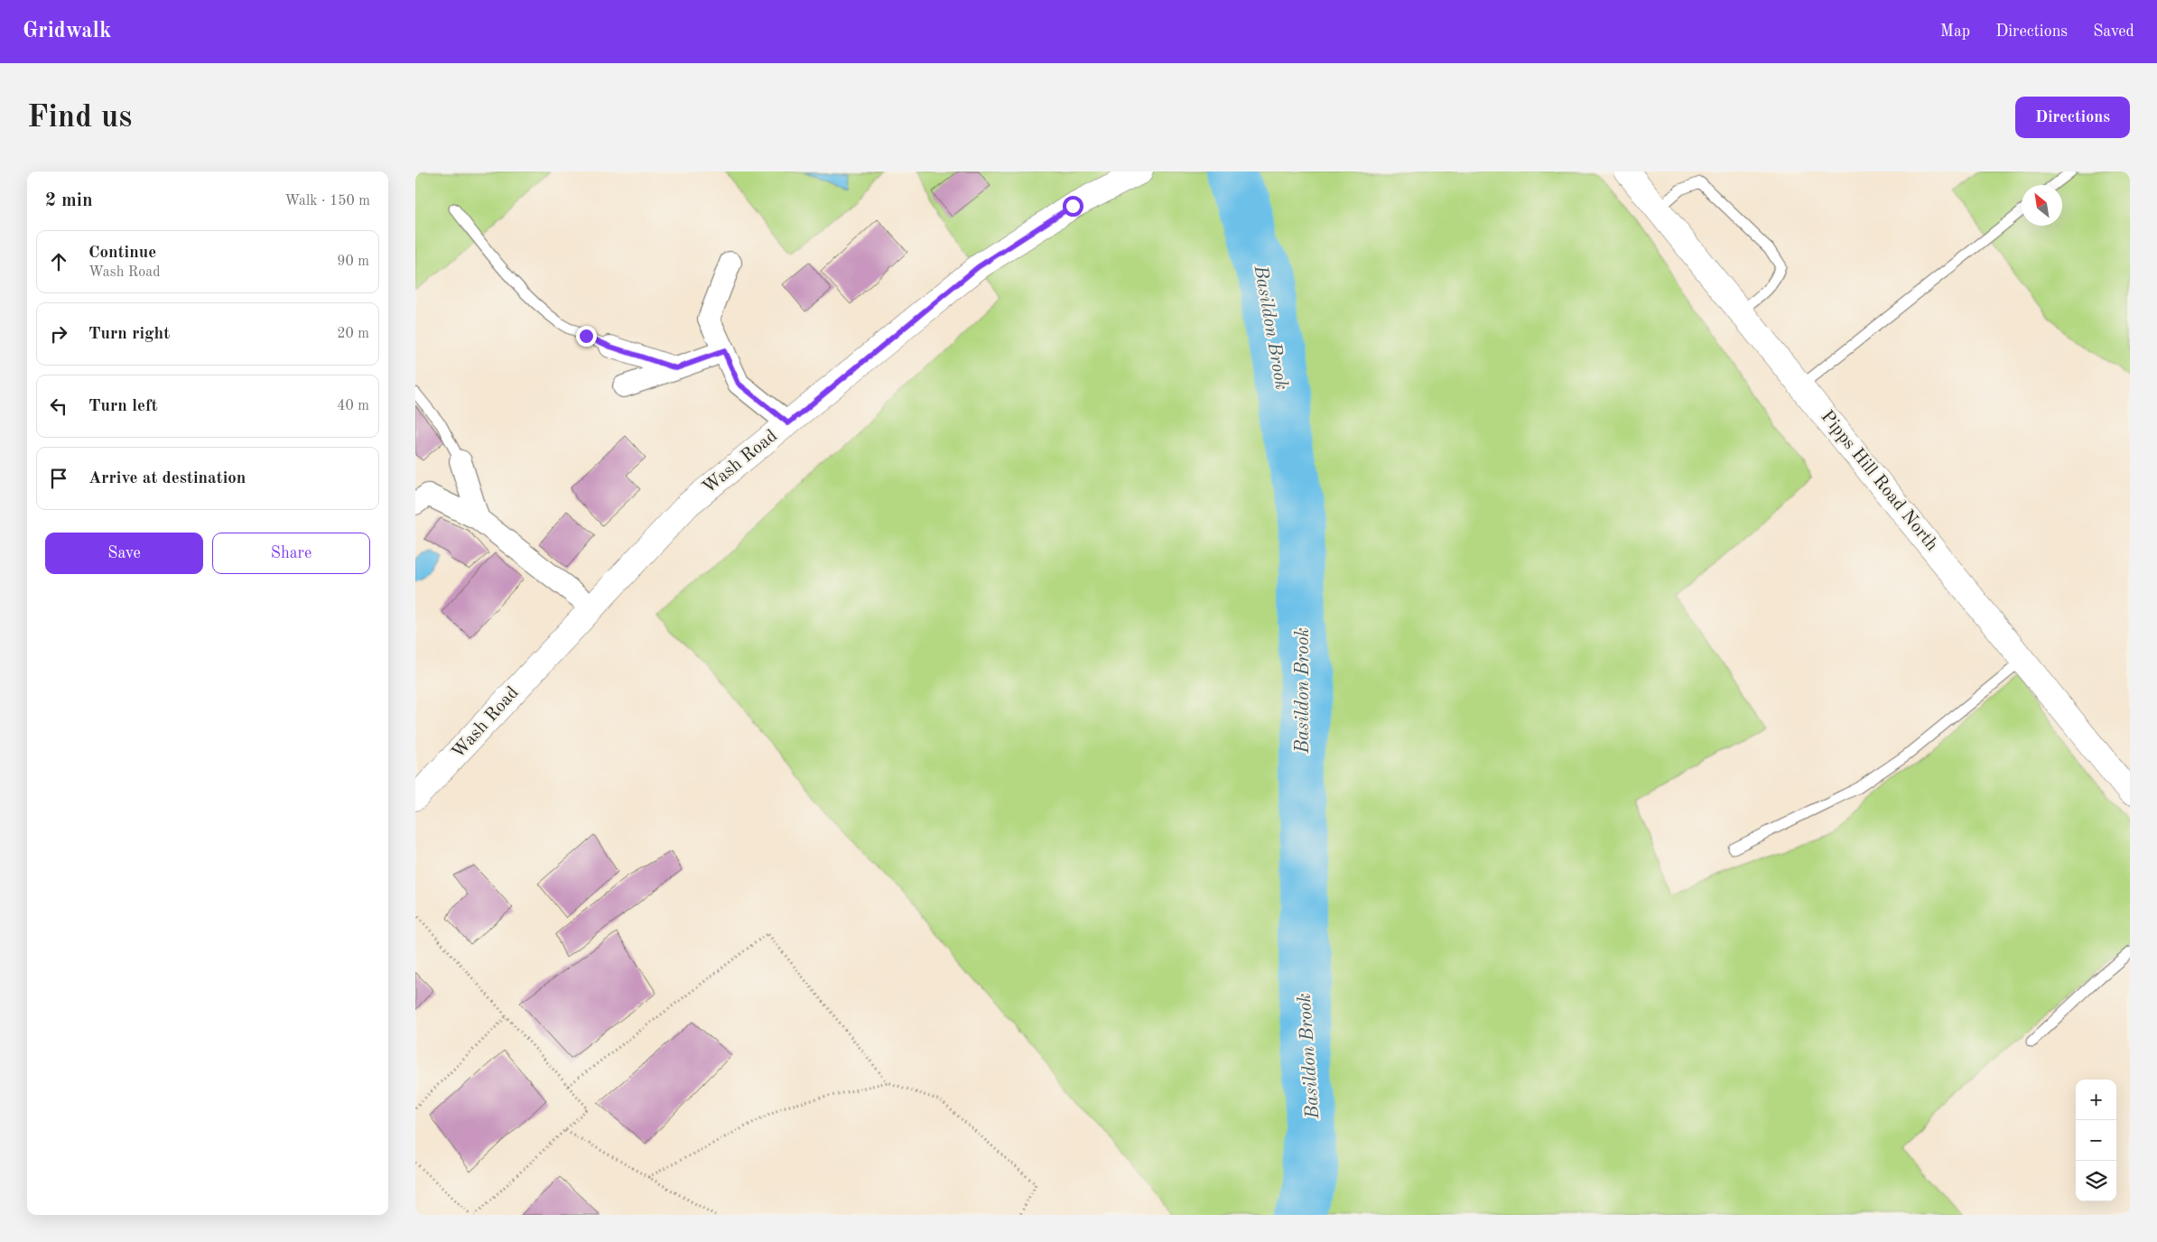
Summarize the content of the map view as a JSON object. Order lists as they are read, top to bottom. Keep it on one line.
{"streets":{"street":["Wash Road","Pipps Hill Road North"]},"water":["Basildon Brook"],"north":"top left","page":{"header":"Gridwalk","nav":["Map","Directions","Saved"],"buttons":["Directions",["Save","Share"]],"title":"Find us","heading":["2 min","Walk · 150 m"],"list":[["Continue","Wash Road","90 m"],["Turn right","20 m"],["Turn left","40 m"],"Arrive at destination"],"map_buttons":["+","−"]}}
